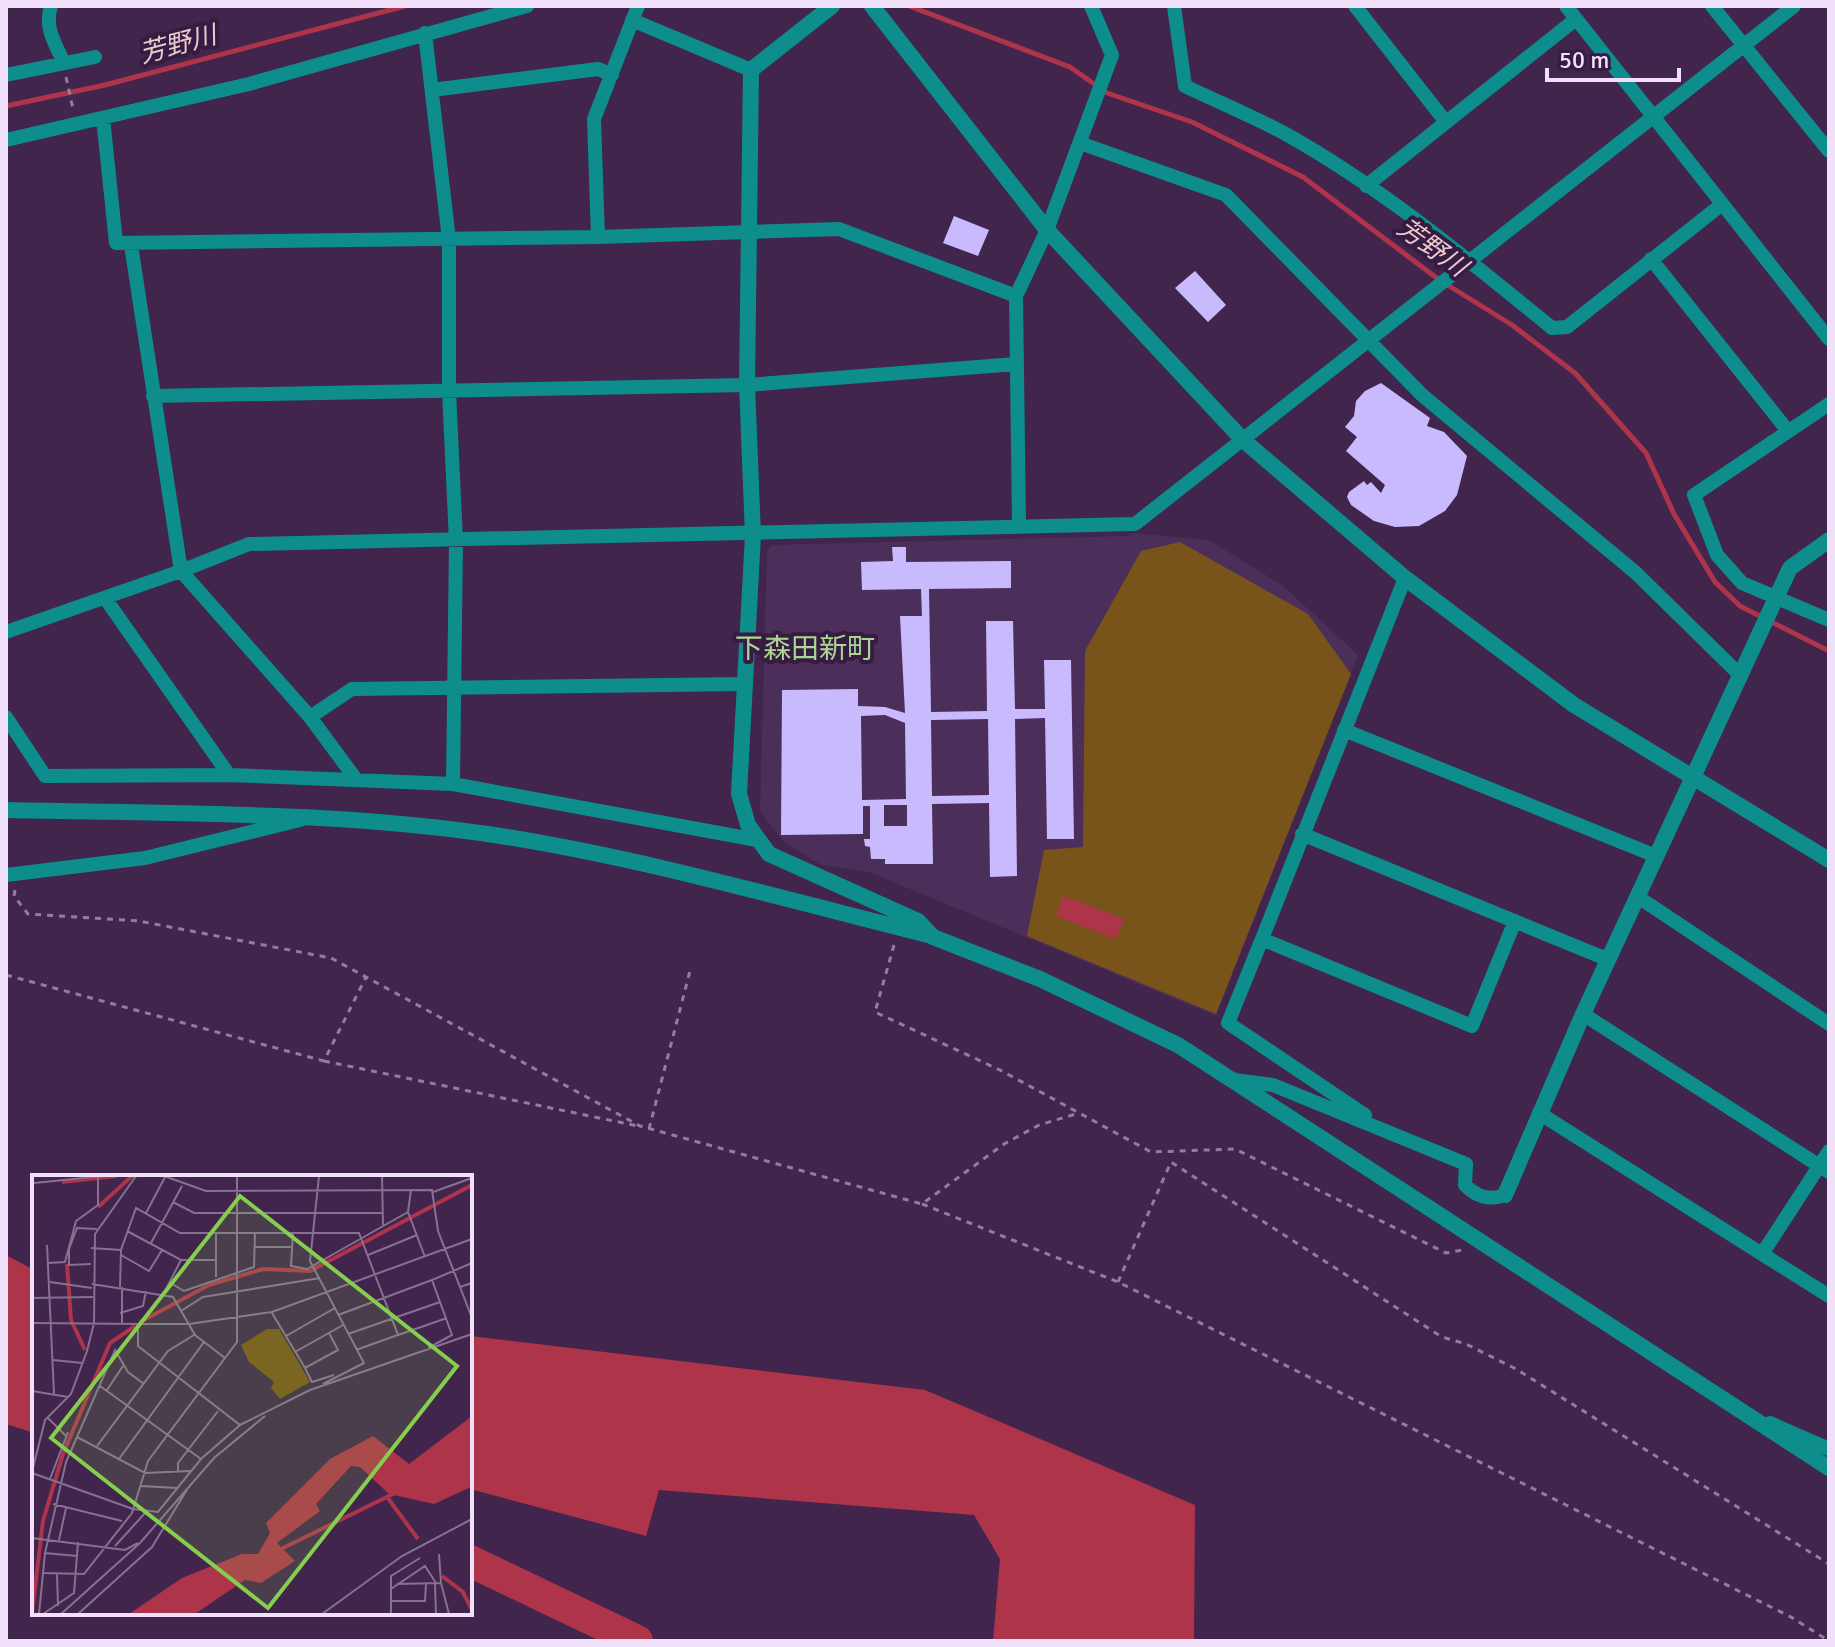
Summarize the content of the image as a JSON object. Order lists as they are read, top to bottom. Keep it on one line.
{"districts":["下森田新町"],"water":["芳野川"],"scale_bar":"50 m"}
